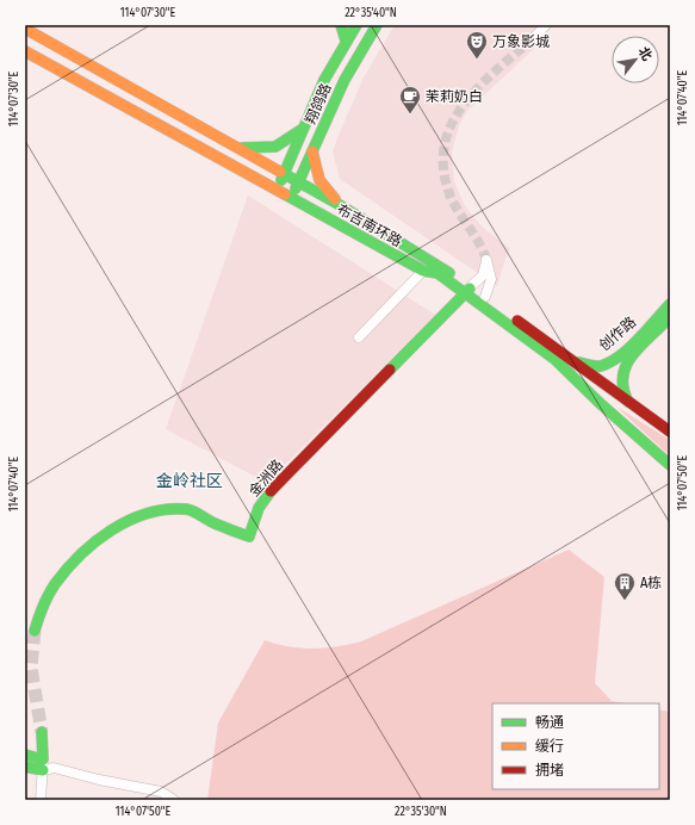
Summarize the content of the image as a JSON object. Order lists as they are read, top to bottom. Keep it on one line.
{"streets":{"street":["翔鸽路","布吉南环路","创作路","金洲路"]},"crossings":[["翔鸽路","布吉南环路"],["布吉南环路","创作路"],["布吉南环路","金洲路"]],"districts":["金岭社区"],"places":{"theatre":["万象影城"],"cafe":["茉莉奶白"],"building":["A栋"]},"legend":["畅通","缓行","拥堵"],"north":"top right","coordinates":["114°07'30\"E","22°35'40\"N","114°07'40\"E","114°07'50\"E","22°35'30\"N"]}
